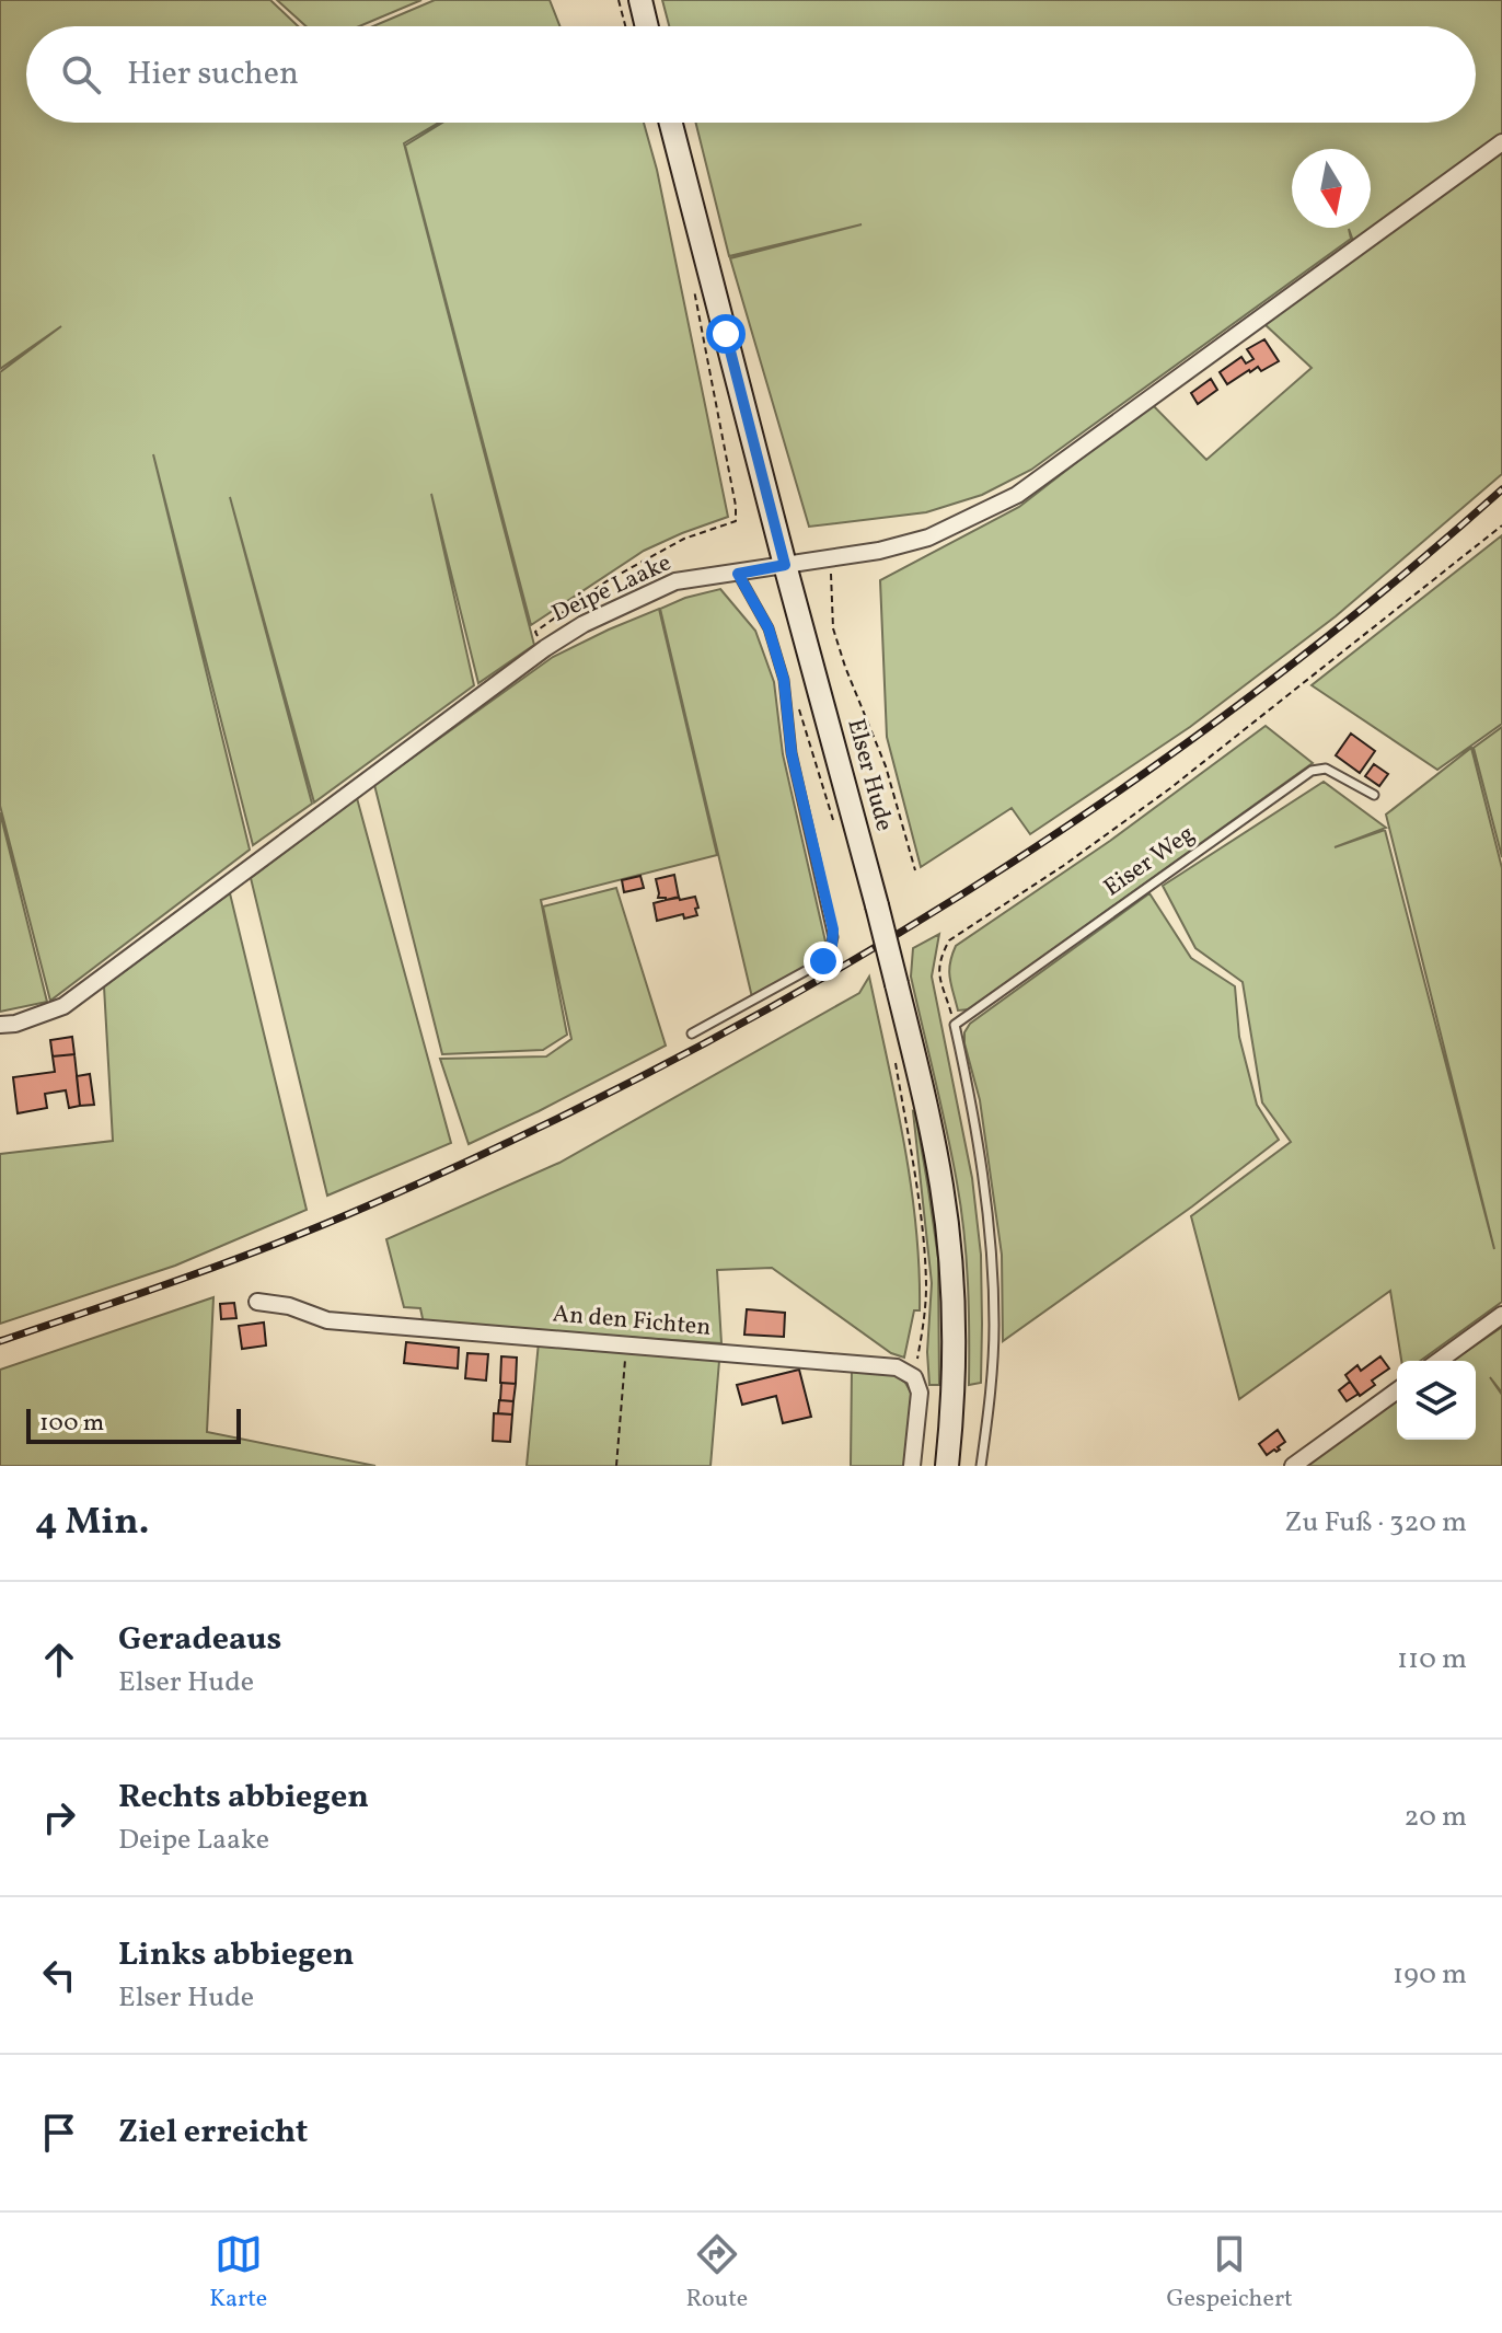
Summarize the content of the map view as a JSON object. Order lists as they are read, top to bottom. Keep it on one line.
{"streets":{"street":["Deipe Laake","Elser Hude","An den Fichten"],"lane":["Eiser Weg"]},"crossings":[["Deipe Laake","Elser Hude"]],"scale_bar":"100 m","north":"bottom","page":{"search":"Hier suchen","scale":"100 m","heading":["4 Min.","Zu Fuß · 320 m"],"list":[["Geradeaus","Elser Hude","110 m"],["Rechts abbiegen","Deipe Laake","20 m"],["Links abbiegen","Elser Hude","190 m"],"Ziel erreicht"],"nav":["Karte","Route","Gespeichert"]}}
